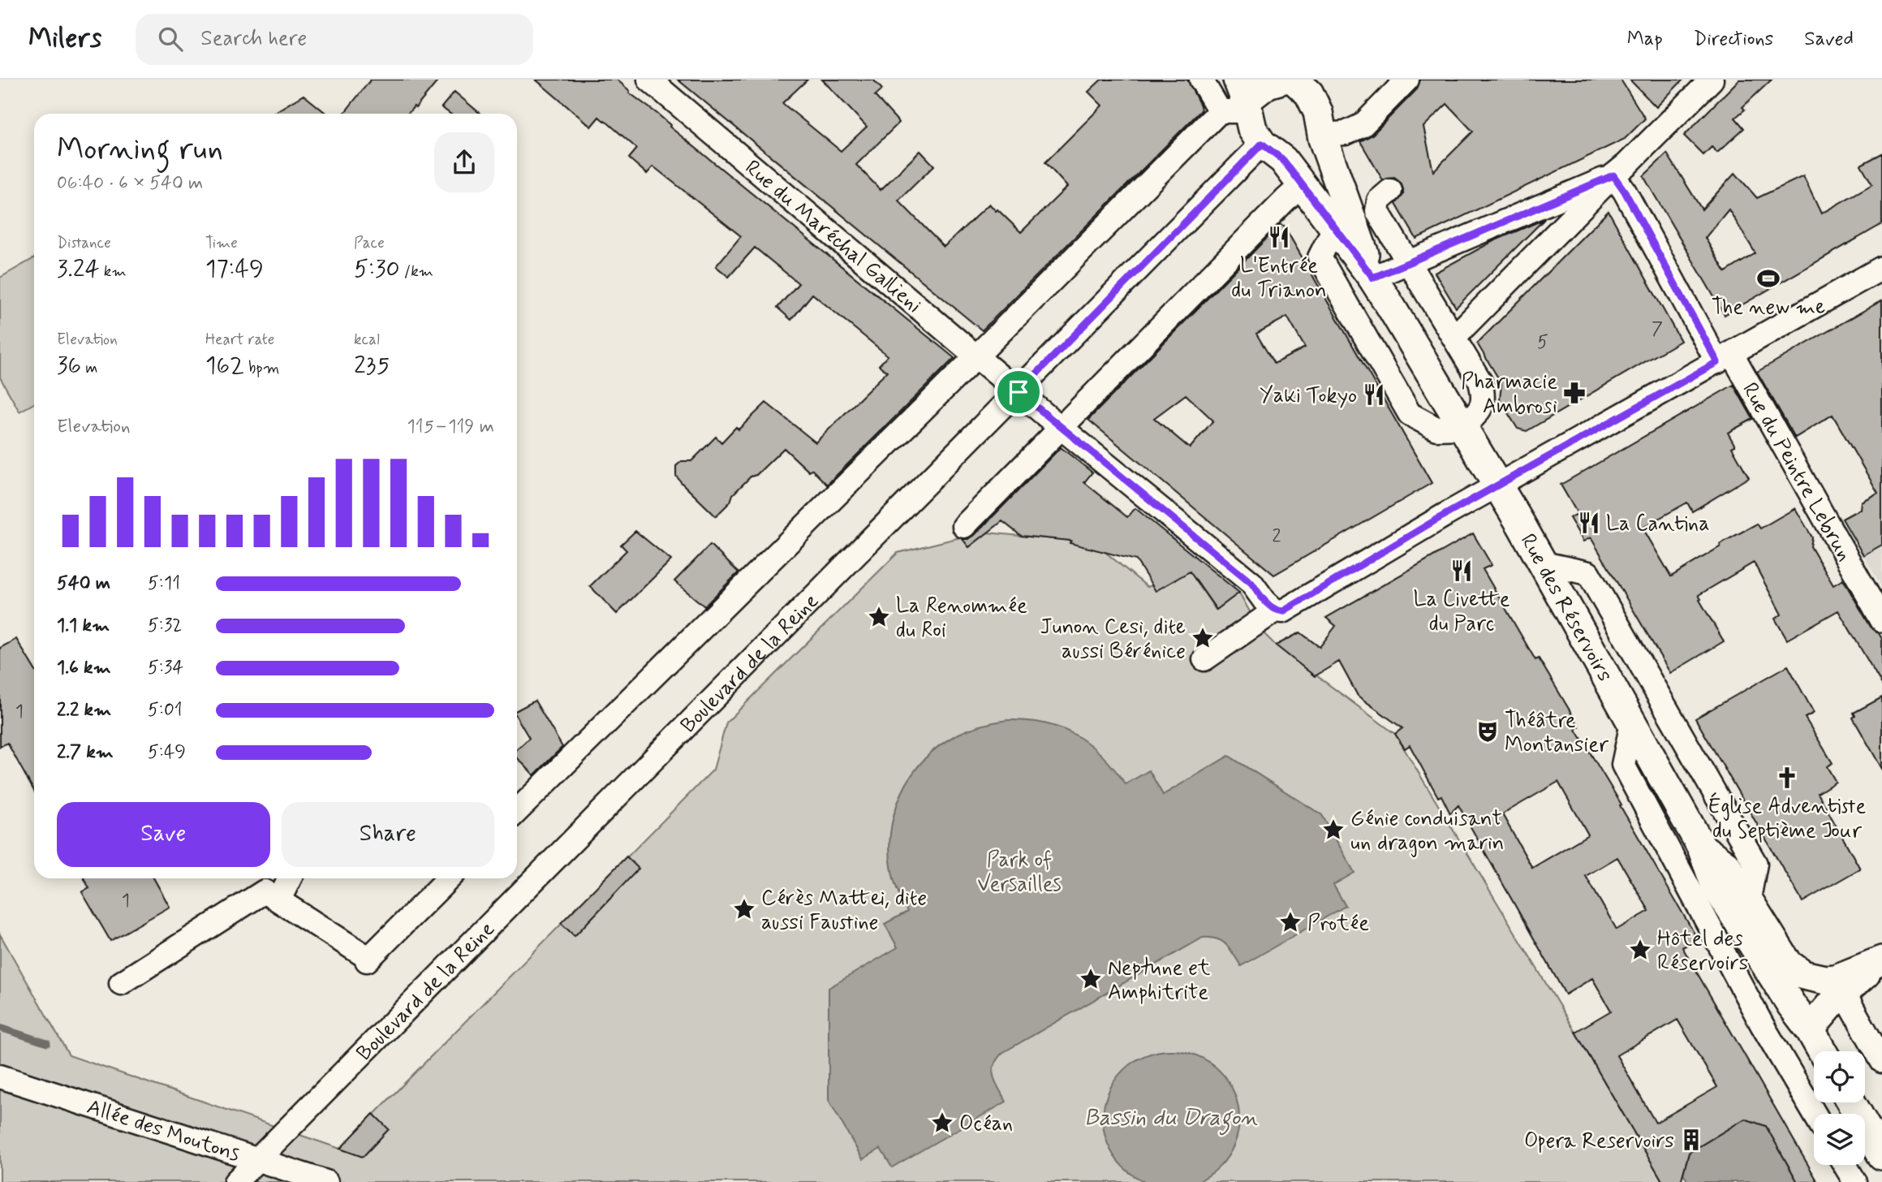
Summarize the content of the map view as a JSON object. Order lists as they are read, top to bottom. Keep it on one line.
{"streets":{"main road":["Rue des Réservoirs","Boulevard de la Reine"],"street":["Rue du Maréchal Gallieni","Rue du Peintre Lebrun","Allée des Moutons"]},"crossings":[["Rue du Maréchal Gallieni","Boulevard de la Reine"],["Rue des Réservoirs","Boulevard de la Reine"],["Boulevard de la Reine","Allée des Moutons"]],"water":["Bassin du Dragon"],"parks":["Park of Versailles"],"places":{"restaurant":["L'Entrée du Trianon","Yaki Tokyo","La Cantina","La Civette du Parc"],"sports":["The new me"],"pharmacy":["Pharmacie Ambrosi"],"place":["La Renommée du Roi","Junon Cesi, dite aussi Bérénice","Génie conduisant un dragon marin","Cérès Mattei, dite aussi Faustine","Protée","Hôtel des Réservoirs","Neptune et Amphitrite","Océan"],"theatre":["Théâtre Montansier"],"church":["Église Adventiste du Septième Jour"],"building":["Opera Reservoirs"]},"house_numbers":["7","5","2","1","1"],"page":{"header":"Milers","search":"Search here","nav":["Map","Directions","Saved"],"heading":["Morning run","06:40 · 6 × 540 m"],"stats":[["Distance","3.24 km"],["Time","17:49"],["Pace","5:30 /km"],["Elevation","36 m"],["Heart rate","162 bpm"],["kcal","235"]],"chart":["Elevation","115–119 m"],"list":[{"name":"540 m","note":"5:11"},{"name":"1.1 km","note":"5:32"},{"name":"1.6 km","note":"5:34"},{"name":"2.2 km","note":"5:01"},{"name":"2.7 km","note":"5:49"}],"buttons":["Save","Share"]}}
